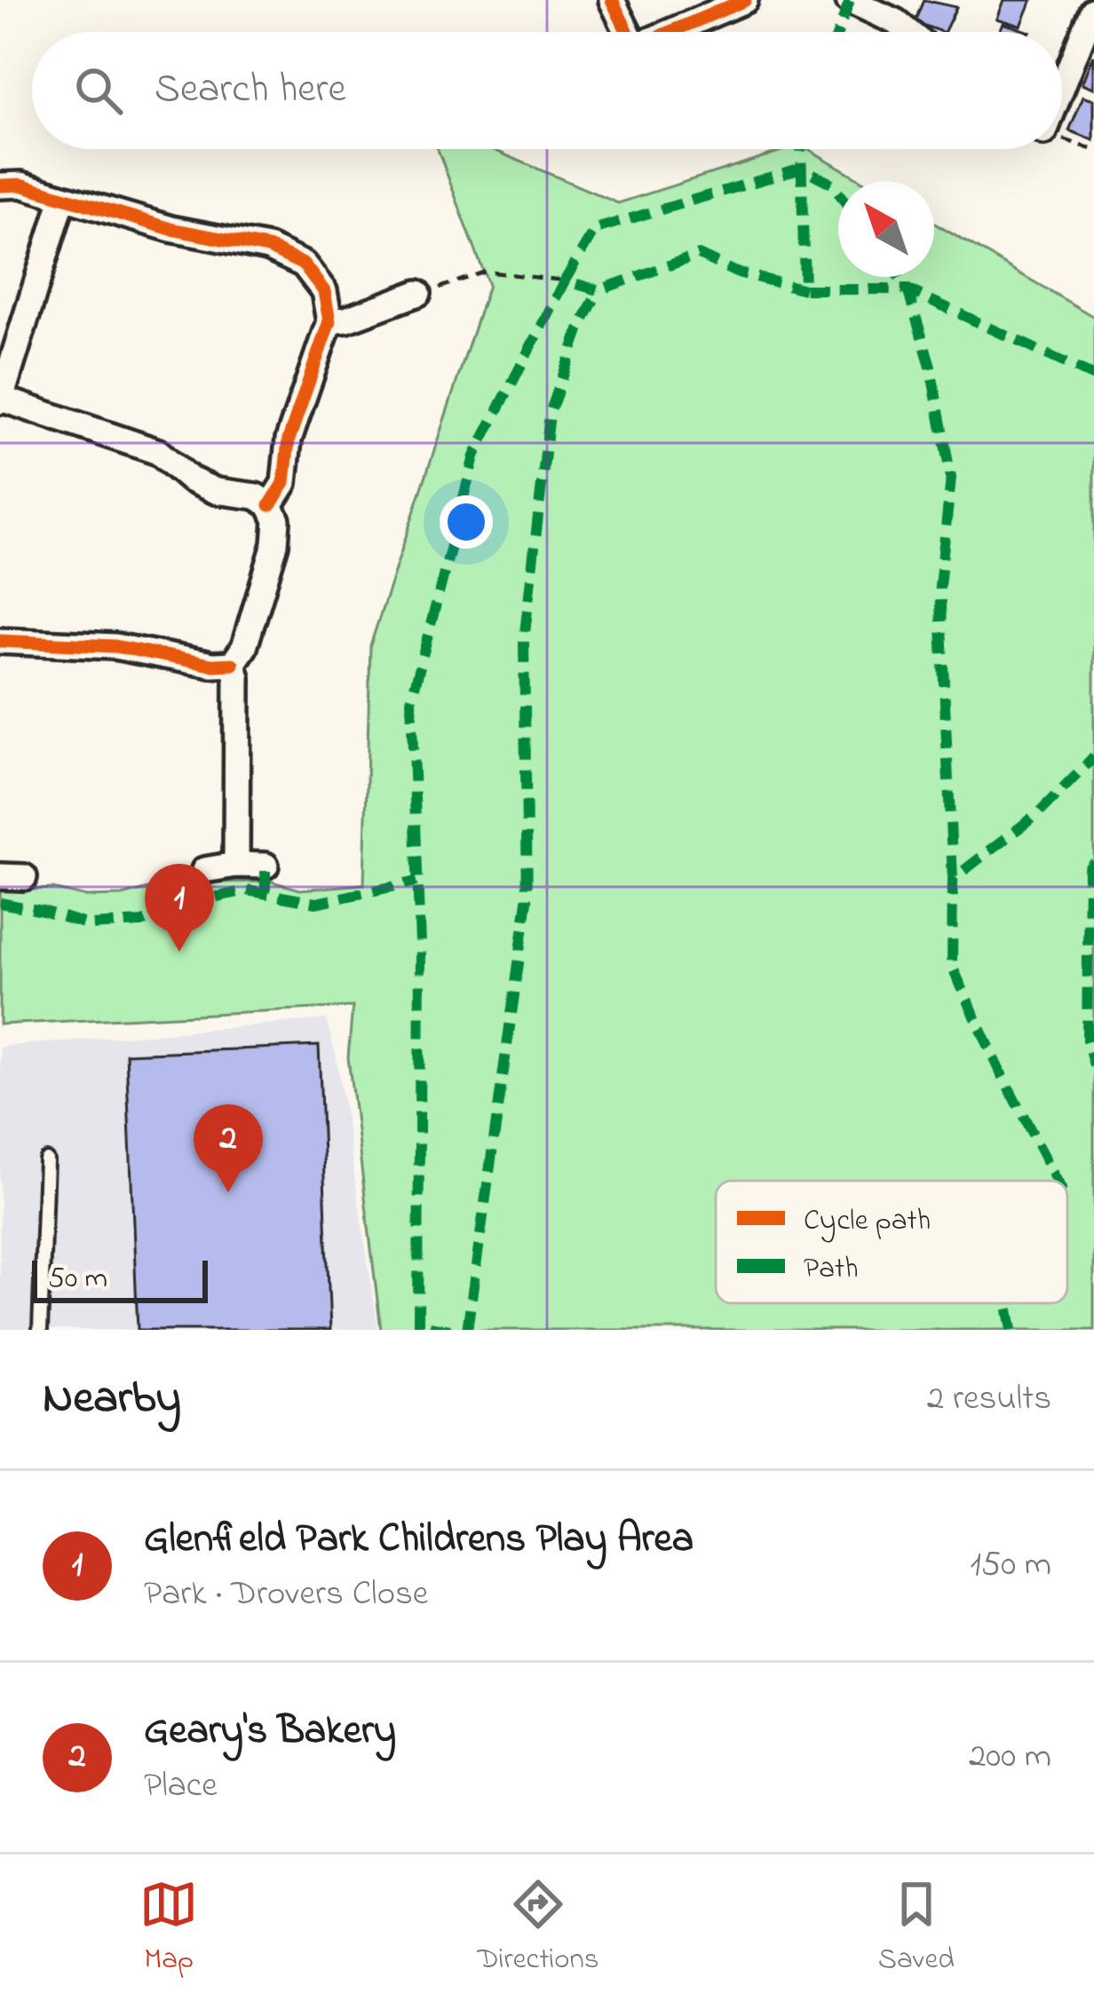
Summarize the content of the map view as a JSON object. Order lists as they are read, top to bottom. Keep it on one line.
{"legend":["Cycle path","Path"],"scale_bar":"50 m","north":"top left","page":{"search":"Search here","pins":["1","2"],"scale":"50 m","heading":["Nearby","2 results"],"list":[{"mark":"1","name":"Glenfield Park Childrens Play Area","note":"Park · Drovers Close","value":"150 m"},{"mark":"2","name":"Geary's Bakery","note":"Place","value":"200 m"}],"nav":["Map","Directions","Saved"]}}
